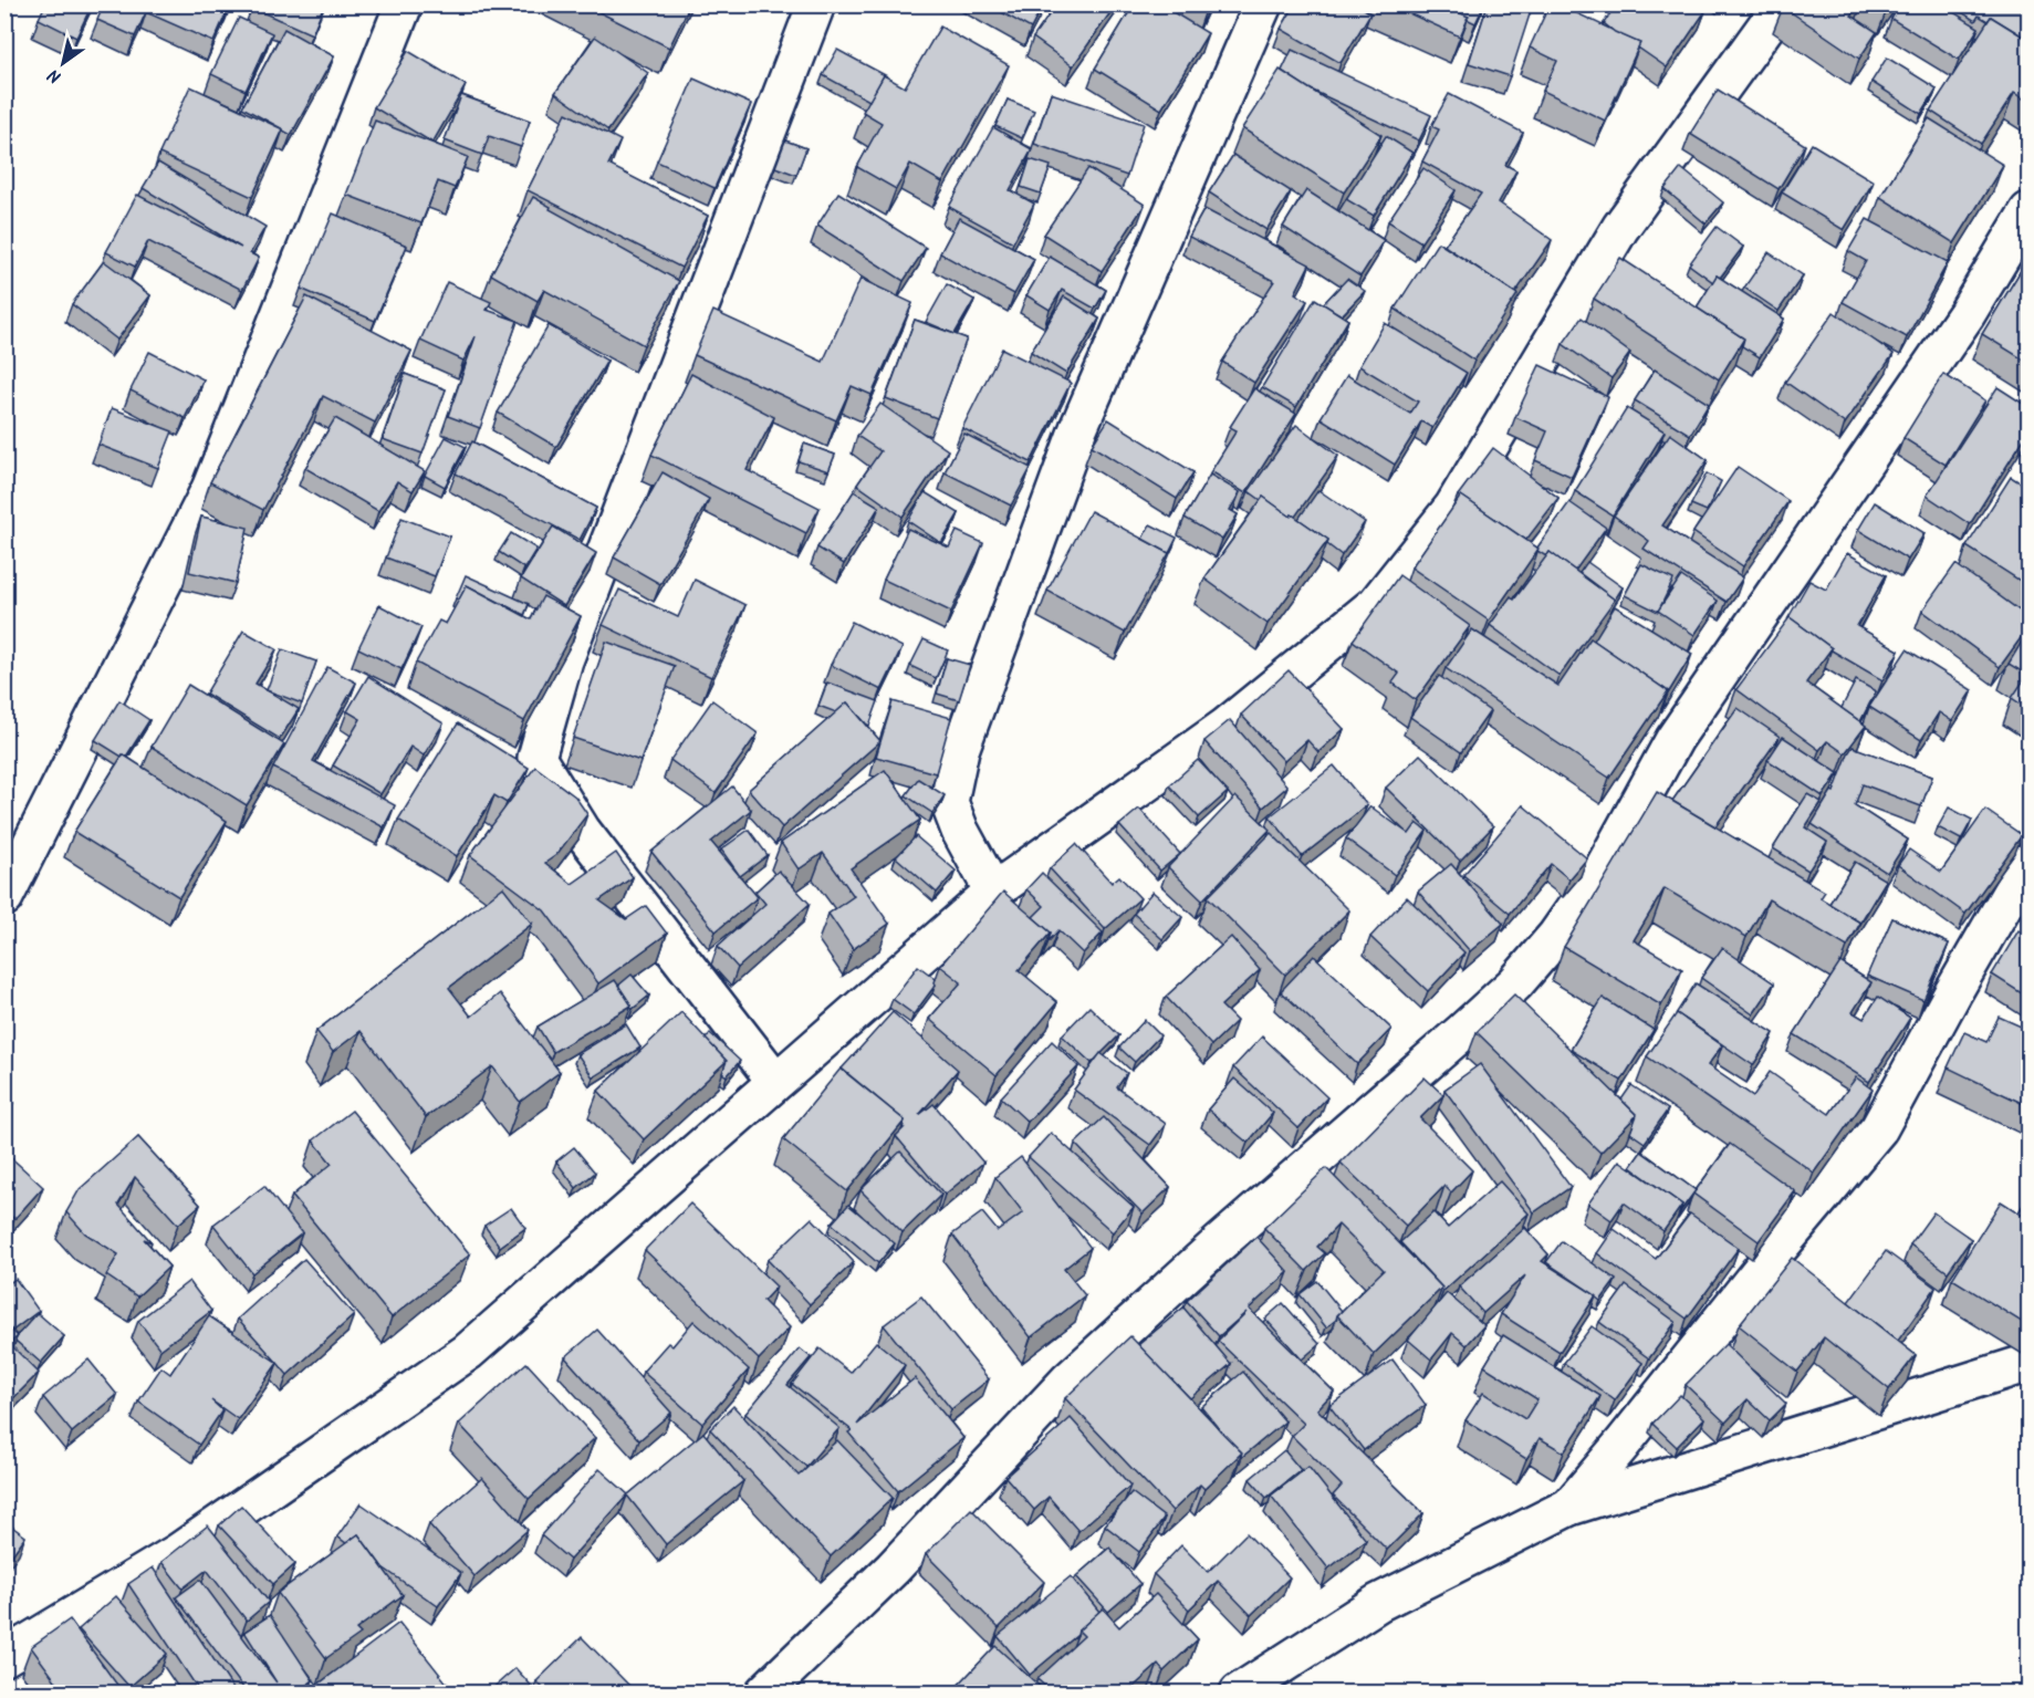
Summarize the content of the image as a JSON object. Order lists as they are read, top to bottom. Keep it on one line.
{"north":"bottom left"}
